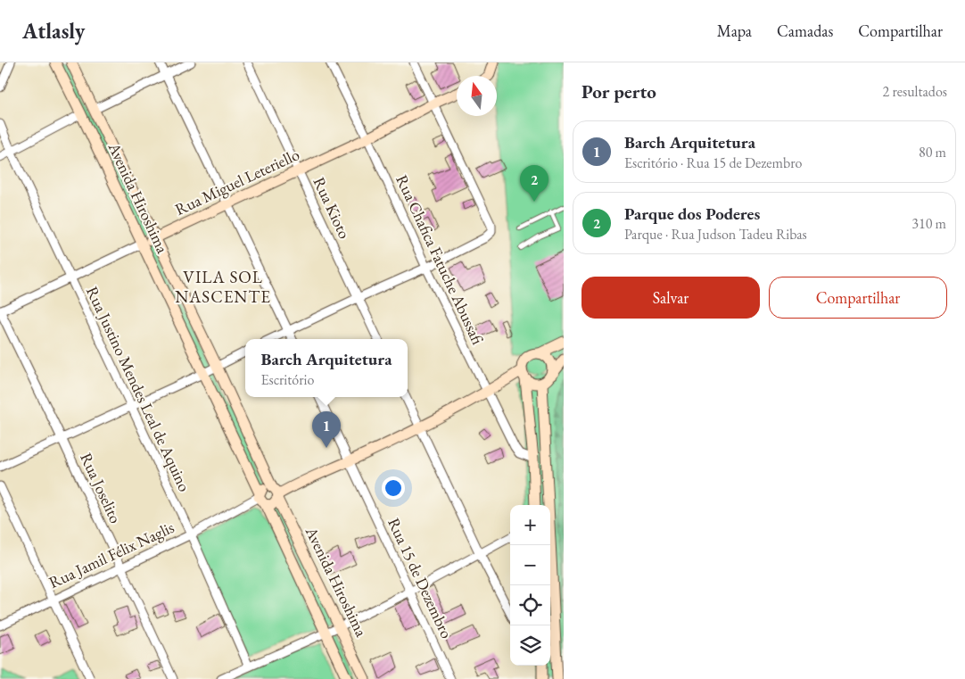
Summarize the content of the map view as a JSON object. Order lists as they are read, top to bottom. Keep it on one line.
{"streets":{"main road":["Rua Miguel Leteriello","Avenida Hiroshima"],"street":["Rua Kioto","Rua Chafica Fatuche Abussafi","Rua Justino Mendes Leal de Aquino","Rua Joselito","Rua Jamil Félix Naglis","Rua 15 de Dezembro"]},"crossings":[["Rua Miguel Leteriello","Avenida Hiroshima"],["Rua Miguel Leteriello","Rua Kioto"],["Rua Miguel Leteriello","Rua Chafica Fatuche Abussafi"],["Rua Miguel Leteriello","Rua Justino Mendes Leal de Aquino"],["Rua Miguel Leteriello","Rua Joselito"],["Avenida Hiroshima","Rua Jamil Félix Naglis"],["Rua Justino Mendes Leal de Aquino","Rua Jamil Félix Naglis"],["Rua Joselito","Rua Jamil Félix Naglis"]],"districts":["VILA SOL NASCENTE"],"north":"top","page":{"header":"Atlasly","nav":["Mapa","Camadas","Compartilhar"],"heading":["Por perto","2 resultados"],"list":[{"mark":"1","name":"Barch Arquitetura","note":"Escritório · Rua 15 de Dezembro","value":"80 m"},{"mark":"2","name":"Parque dos Poderes","note":"Parque · Rua Judson Tadeu Ribas","value":"310 m"}],"pins":["2","1"],"buttons":["Salvar","Compartilhar"],"popup":["Barch Arquitetura","Escritório"],"map_buttons":["+","−"]}}
